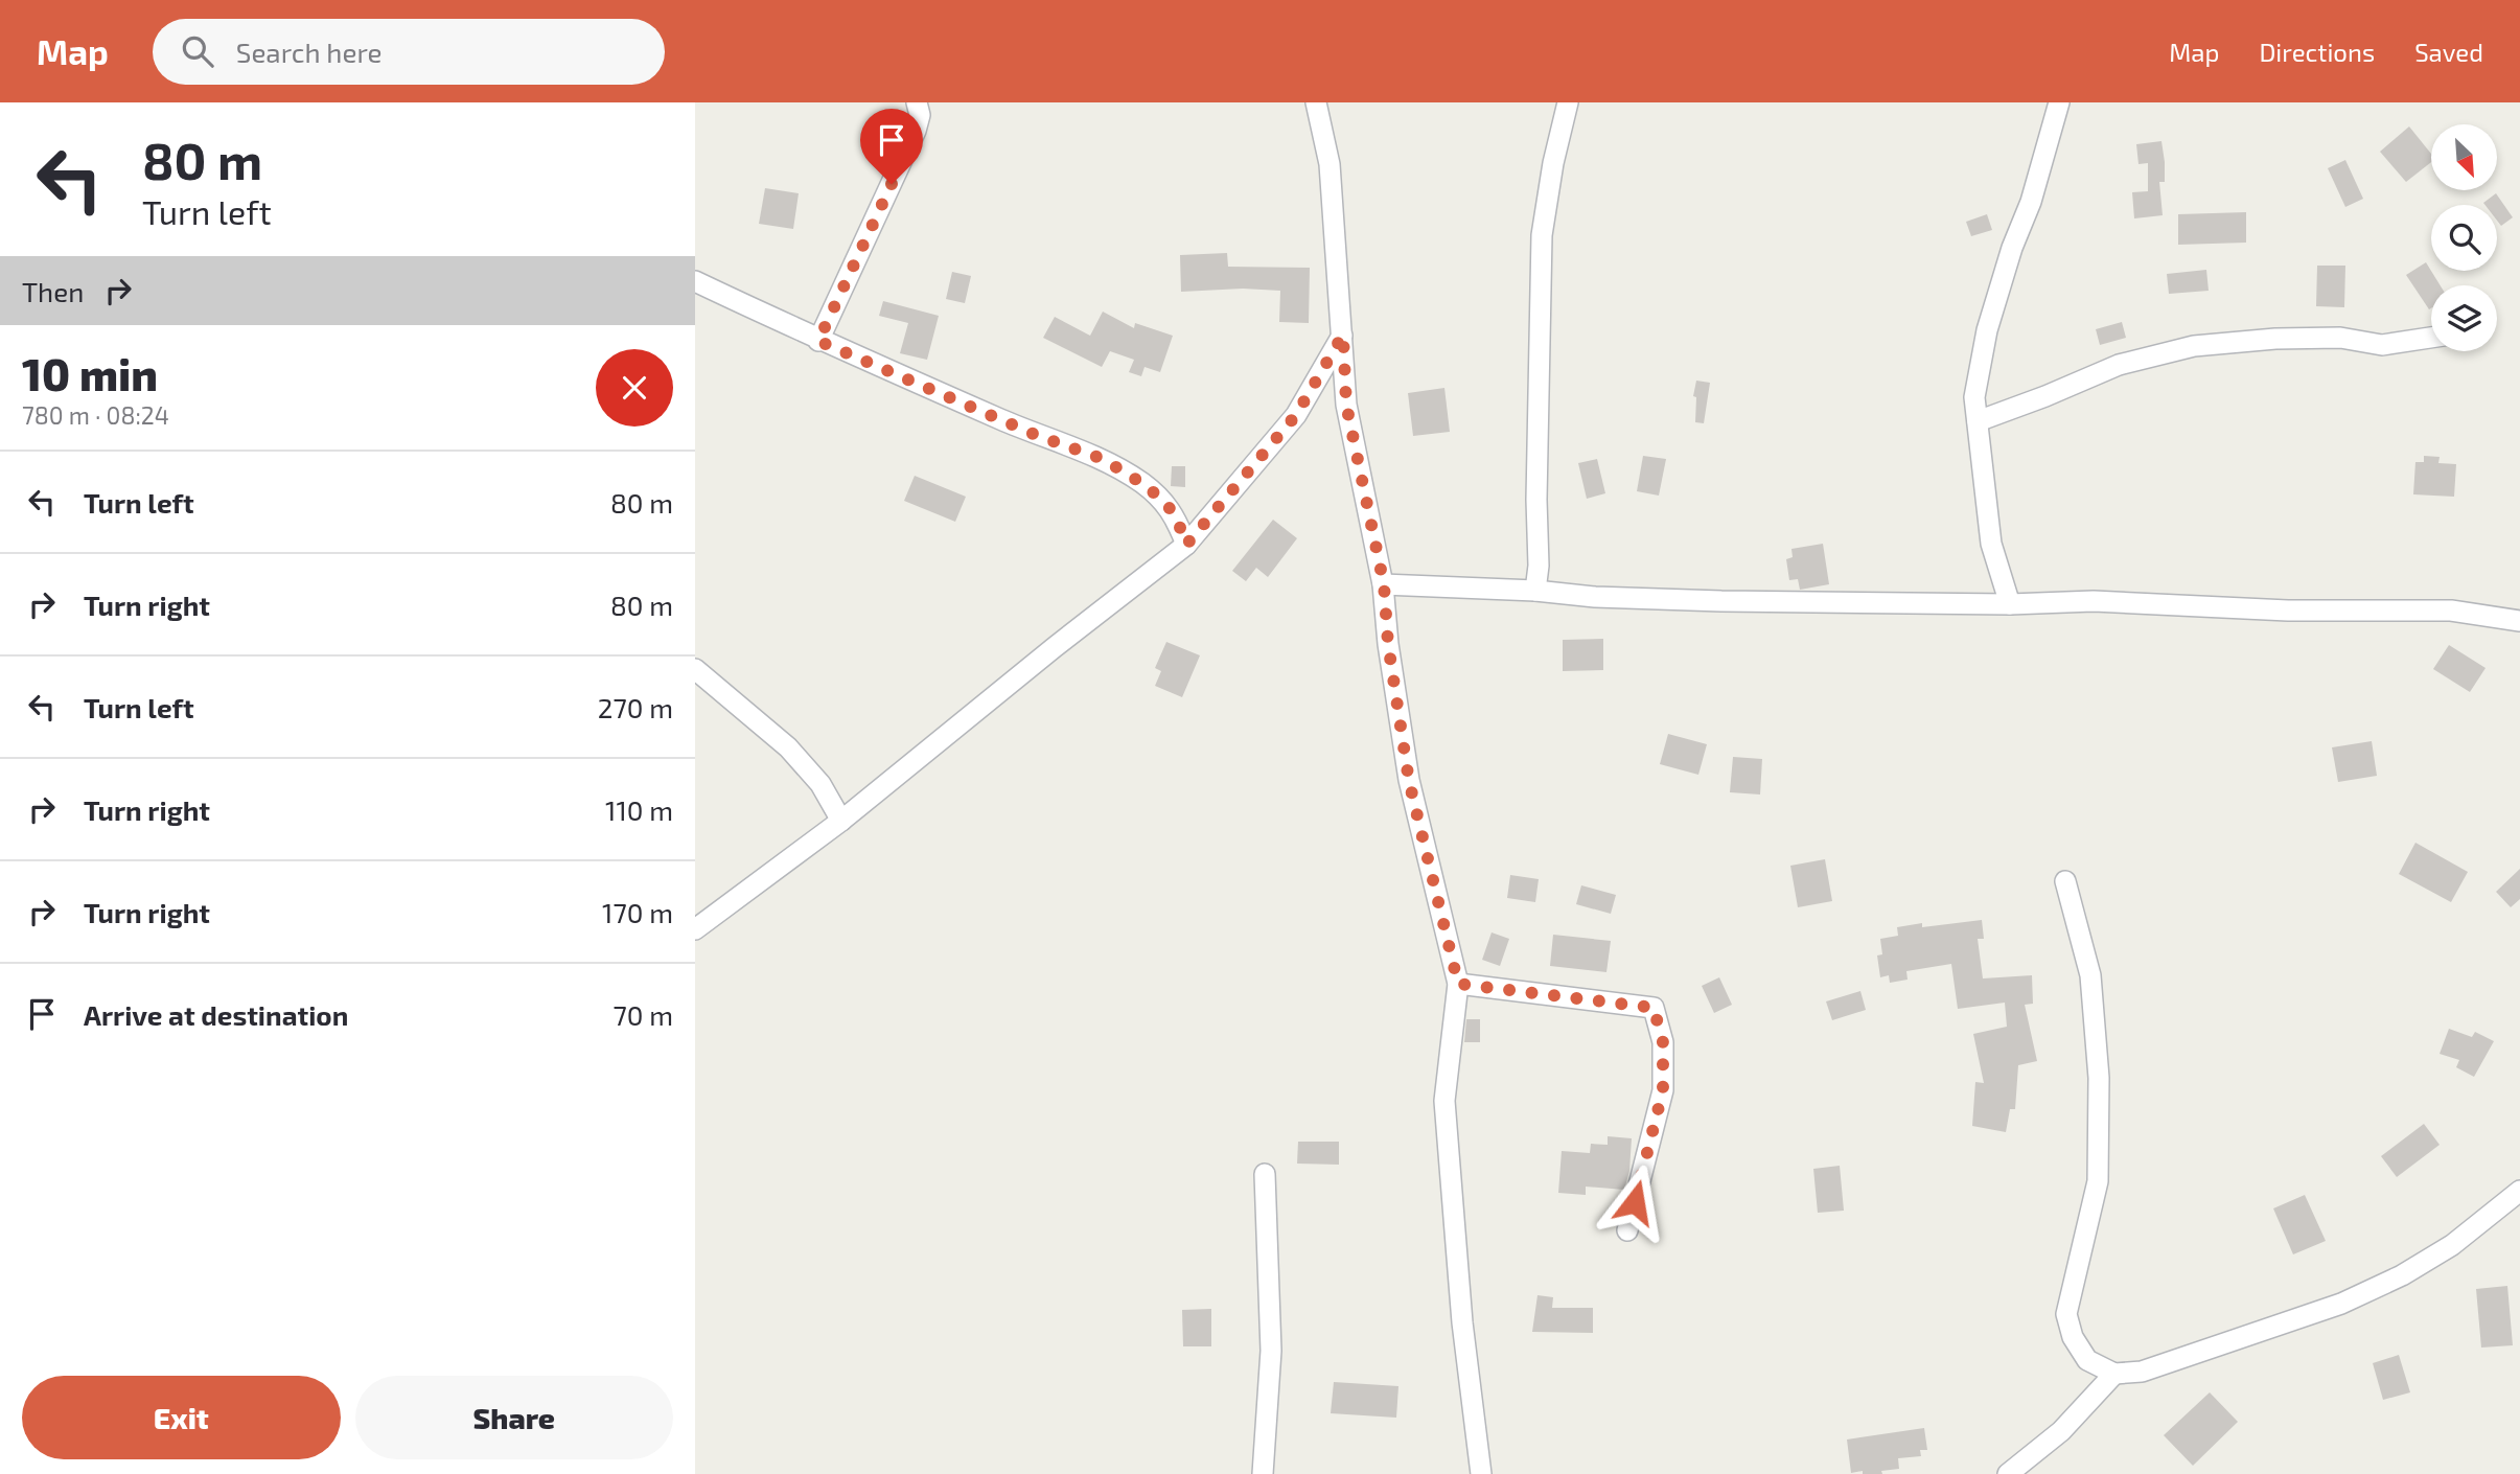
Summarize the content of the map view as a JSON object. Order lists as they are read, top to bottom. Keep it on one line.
{"north":"bottom right","page":{"header":"Map","search":"Search here","nav":["Map","Directions","Saved"],"turn":["80 m","Turn left"],"then":"Then","heading":["10 min","780 m · 08:24"],"list":[{"name":"Turn left","value":"80 m"},{"name":"Turn right","value":"80 m"},{"name":"Turn left","value":"270 m"},{"name":"Turn right","value":"110 m"},{"name":"Turn right","value":"170 m"},{"name":"Arrive at destination","value":"70 m"}],"buttons":["Exit","Share"]}}
